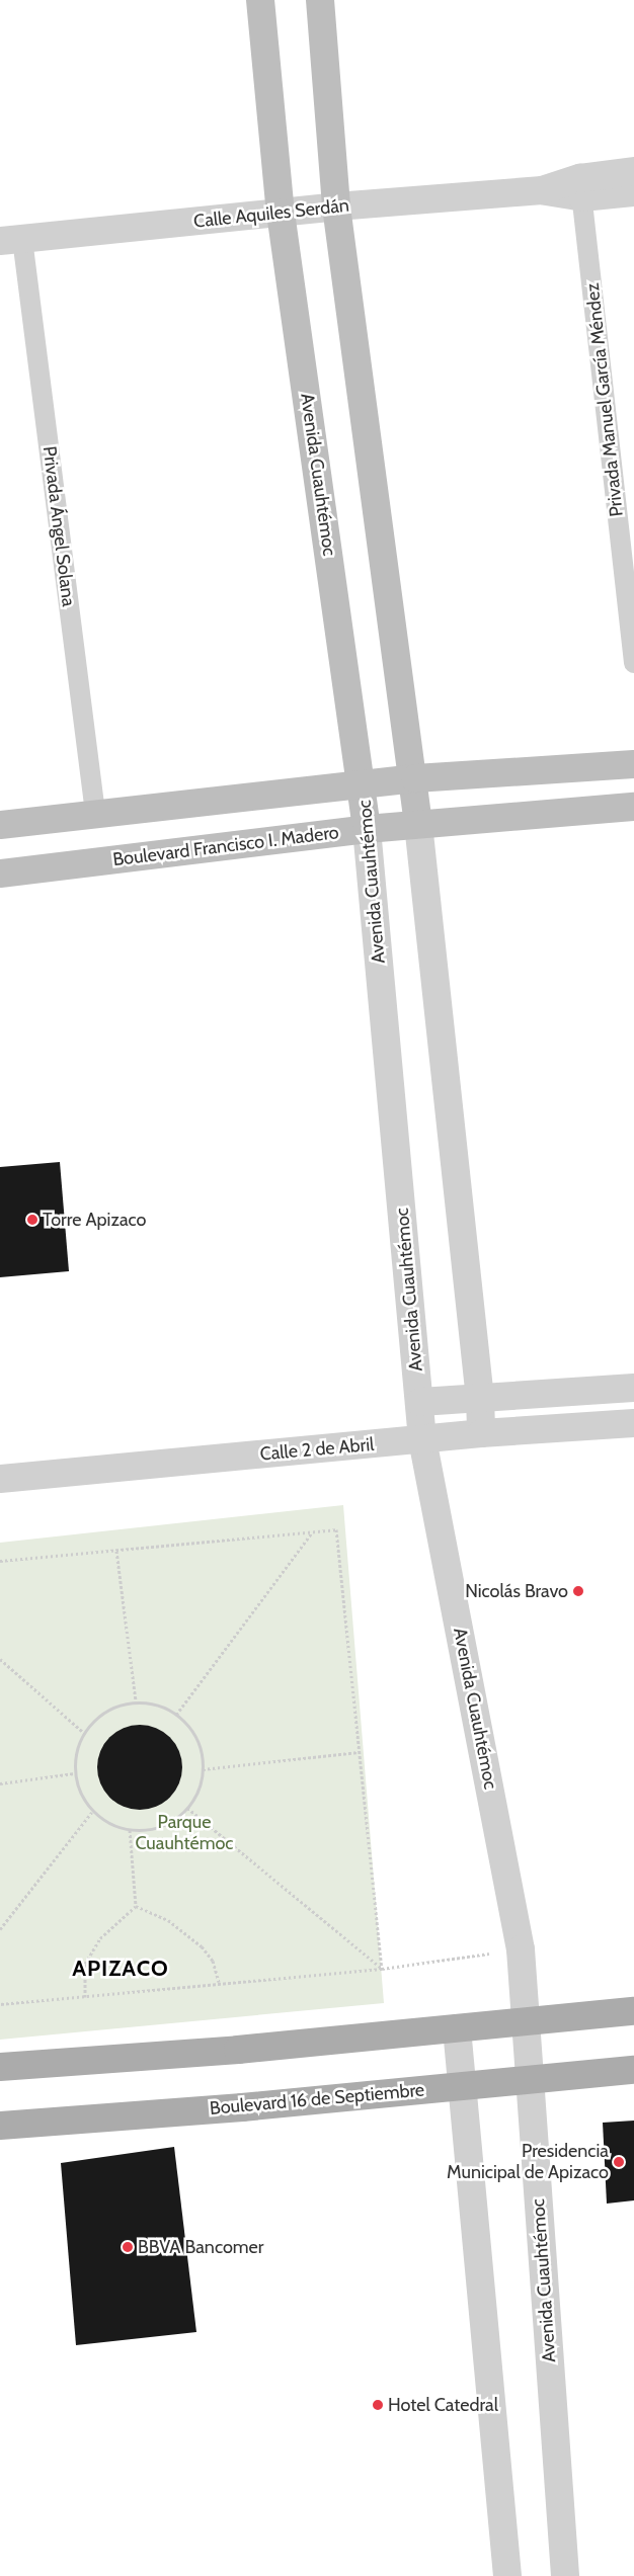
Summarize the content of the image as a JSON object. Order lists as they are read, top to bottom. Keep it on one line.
{"streets":{"main road":["Avenida Cuauhtémoc","Boulevard Francisco I. Madero","Boulevard 16 de Septiembre"],"street":["Calle Aquiles Serdán","Calle 2 de Abril"],"lane":["Privada Manuel García Méndez","Privada Ángel Solana"]},"crossings":[["Calle Aquiles Serdán","Privada Manuel García Méndez"],["Calle Aquiles Serdán","Avenida Cuauhtémoc"],["Calle Aquiles Serdán","Privada Ángel Solana"],["Avenida Cuauhtémoc","Boulevard Francisco I. Madero"],["Avenida Cuauhtémoc","Calle 2 de Abril"],["Avenida Cuauhtémoc","Boulevard 16 de Septiembre"]],"districts":["APIZACO"],"parks":["Parque Cuauhtémoc"],"places":["Torre Apizaco","Nicolás Bravo","Presidencia Municipal de Apizaco","BBVA Bancomer","Hotel Catedral"]}
